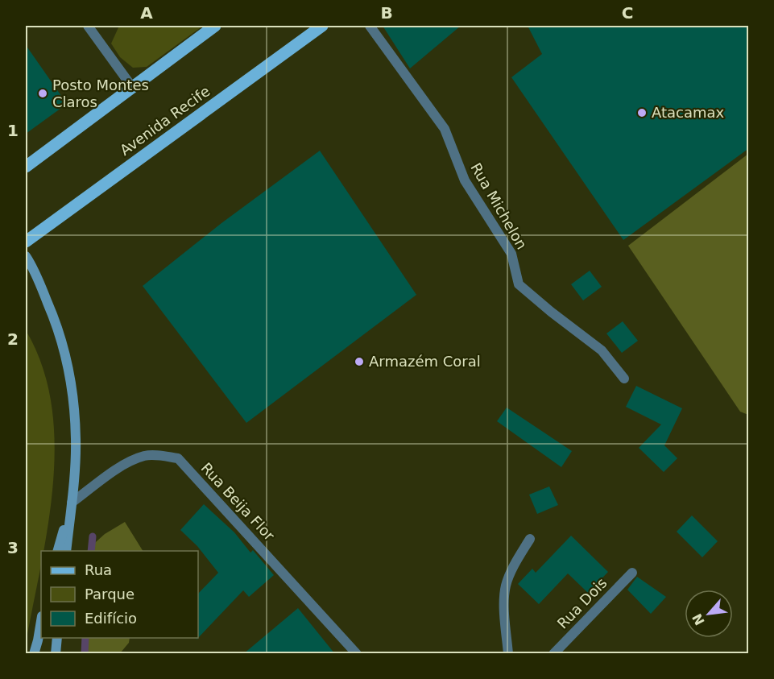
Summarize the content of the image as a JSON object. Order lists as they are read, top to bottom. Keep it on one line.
{"streets":{"main road":["Avenida Recife"],"street":["Rua Michelon","Rua Beija Flor","Rua Dois"]},"places":["Posto Montes Claros","Atacamax","Armazém Coral"],"legend":["Rua","Parque","Edifício"],"north":"bottom left","grid":{"columns":["A","B","C"],"rows":["1","2","3"]}}
